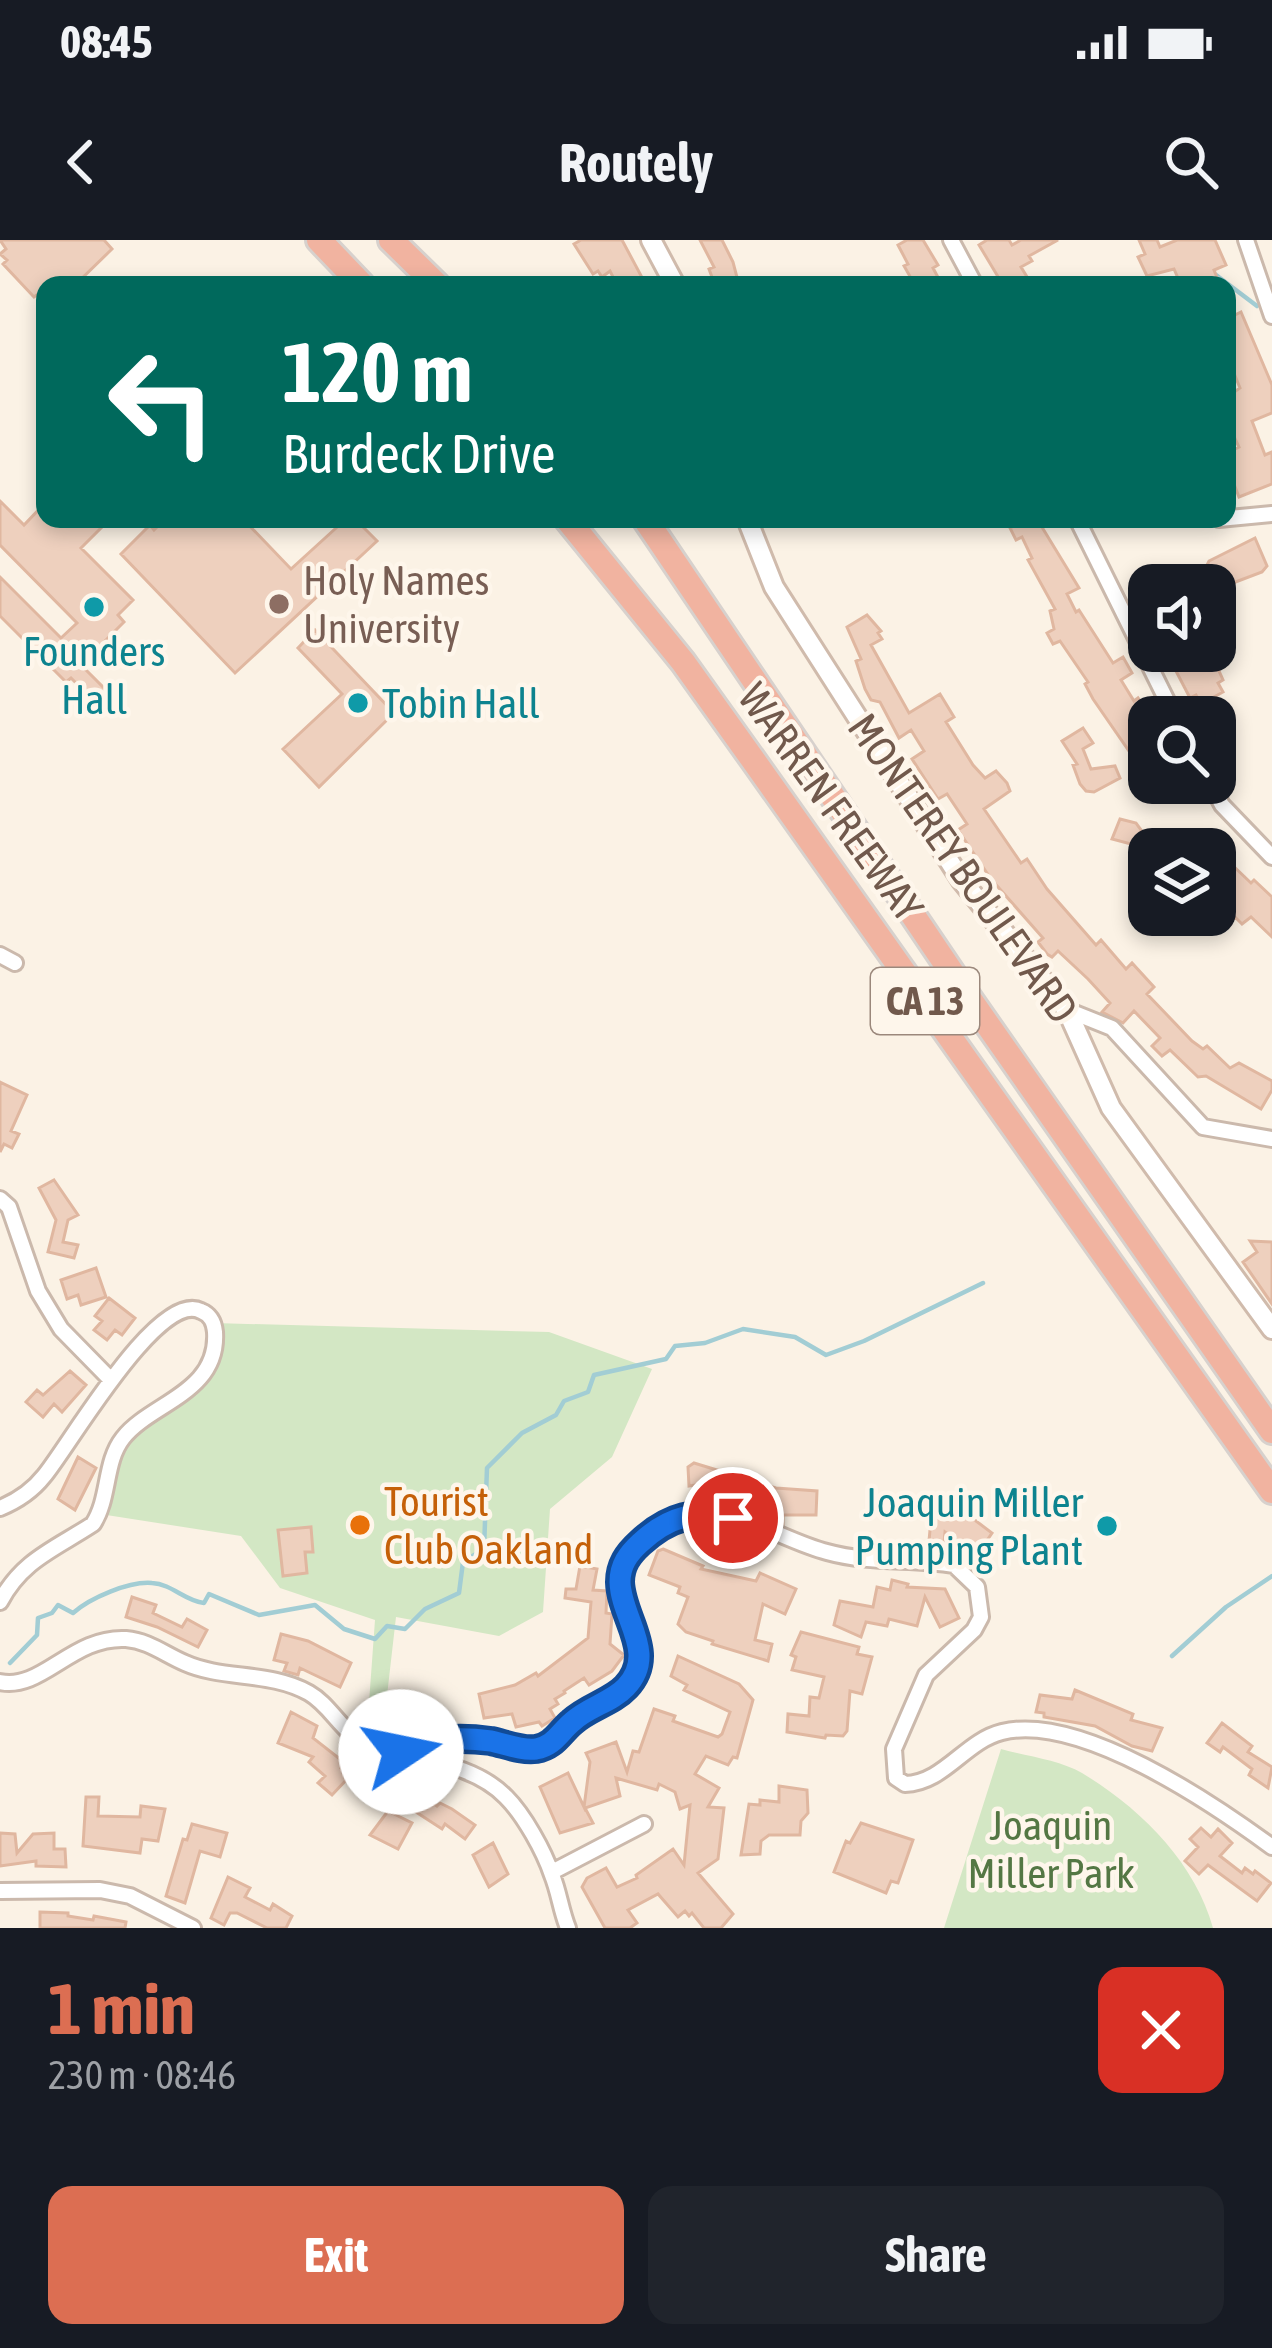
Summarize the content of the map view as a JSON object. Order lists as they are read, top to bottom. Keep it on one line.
{"streets":{"highway":["WARREN FREEWAY","CA 13"],"street":["MONTEREY BOULEVARD"]},"parks":["Joaquin Miller Park"],"places":["Holy Names University","Founders Hall","Tobin Hall","Tourist Club Oakland","Joaquin Miller Pumping Plant"],"page":{"status":"08:45","header":"Routely","turn":["120 m","Burdeck Drive"],"heading":["1 min","230 m · 08:46"],"buttons":["Exit","Share"]}}
